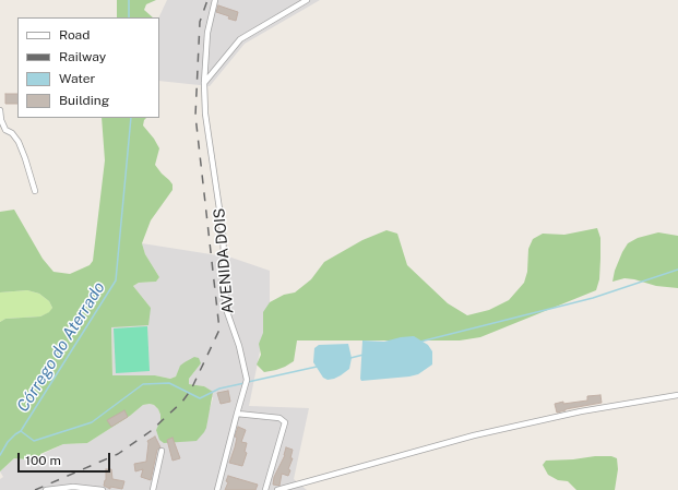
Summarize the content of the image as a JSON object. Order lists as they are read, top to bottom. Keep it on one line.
{"streets":{"street":["AVENIDA DOIS"]},"water":["Córrego do Aterrado"],"legend":["Road","Railway","Water","Building"],"scale_bar":"100 m"}
